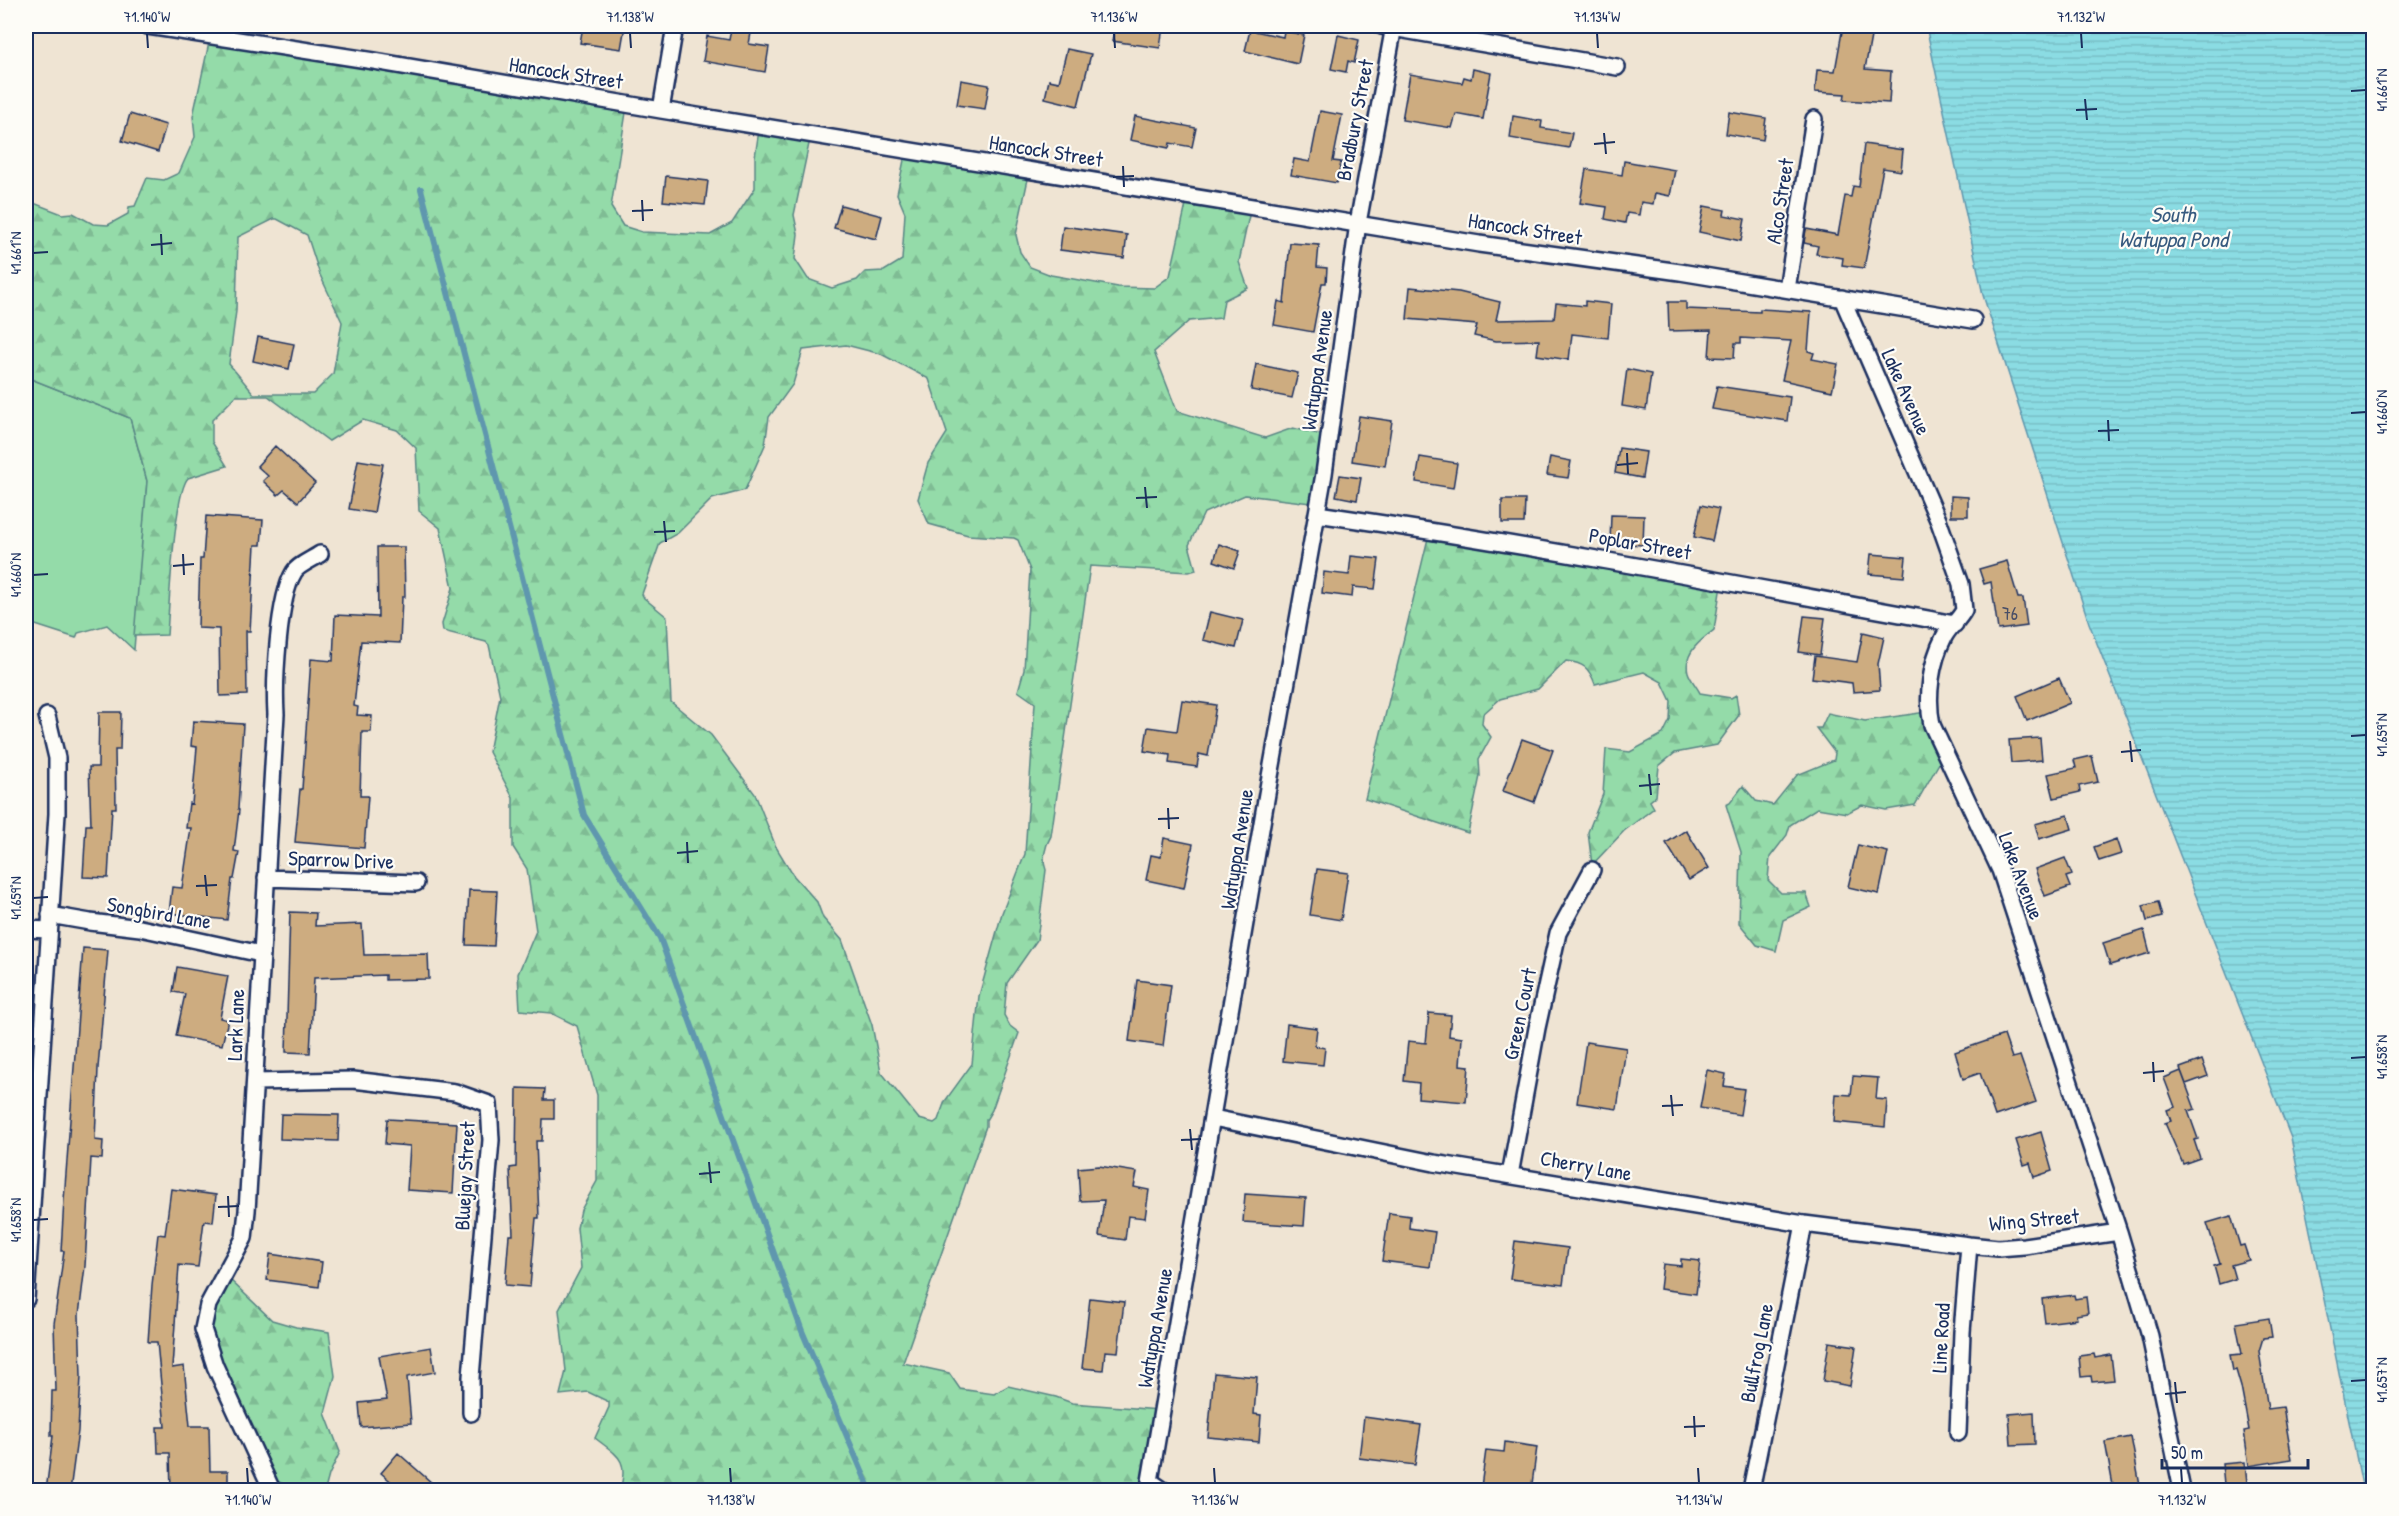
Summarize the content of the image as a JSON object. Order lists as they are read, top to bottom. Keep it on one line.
{"streets":{"street":["Hancock Street","Bradbury Street","Alco Street","Watuppa Avenue","Lake Avenue","Poplar Street","Sparrow Drive","Songbird Lane","Green Court","Lark Lane","Cherry Lane","Bluejay Street","Wing Street","Line Road","Bullfrog Lane"]},"crossings":[["Hancock Street","Bradbury Street"],["Hancock Street","Alco Street"],["Hancock Street","Watuppa Avenue"],["Hancock Street","Lake Avenue"],["Bradbury Street","Watuppa Avenue"],["Watuppa Avenue","Poplar Street"],["Watuppa Avenue","Cherry Lane"],["Lake Avenue","Poplar Street"],["Lake Avenue","Wing Street"],["Sparrow Drive","Lark Lane"],["Songbird Lane","Lark Lane"],["Green Court","Cherry Lane"],["Lark Lane","Bluejay Street"],["Cherry Lane","Wing Street"],["Cherry Lane","Line Road"],["Cherry Lane","Bullfrog Lane"],["Wing Street","Line Road"]],"water":["South Watuppa Pond"],"house_numbers":["76"],"scale_bar":"50 m","coordinates":["71.140°W","71.138°W","71.136°W","71.134°W","71.132°W","41.661°N","41.660°N","41.659°N","41.658°N","41.657°N"]}
